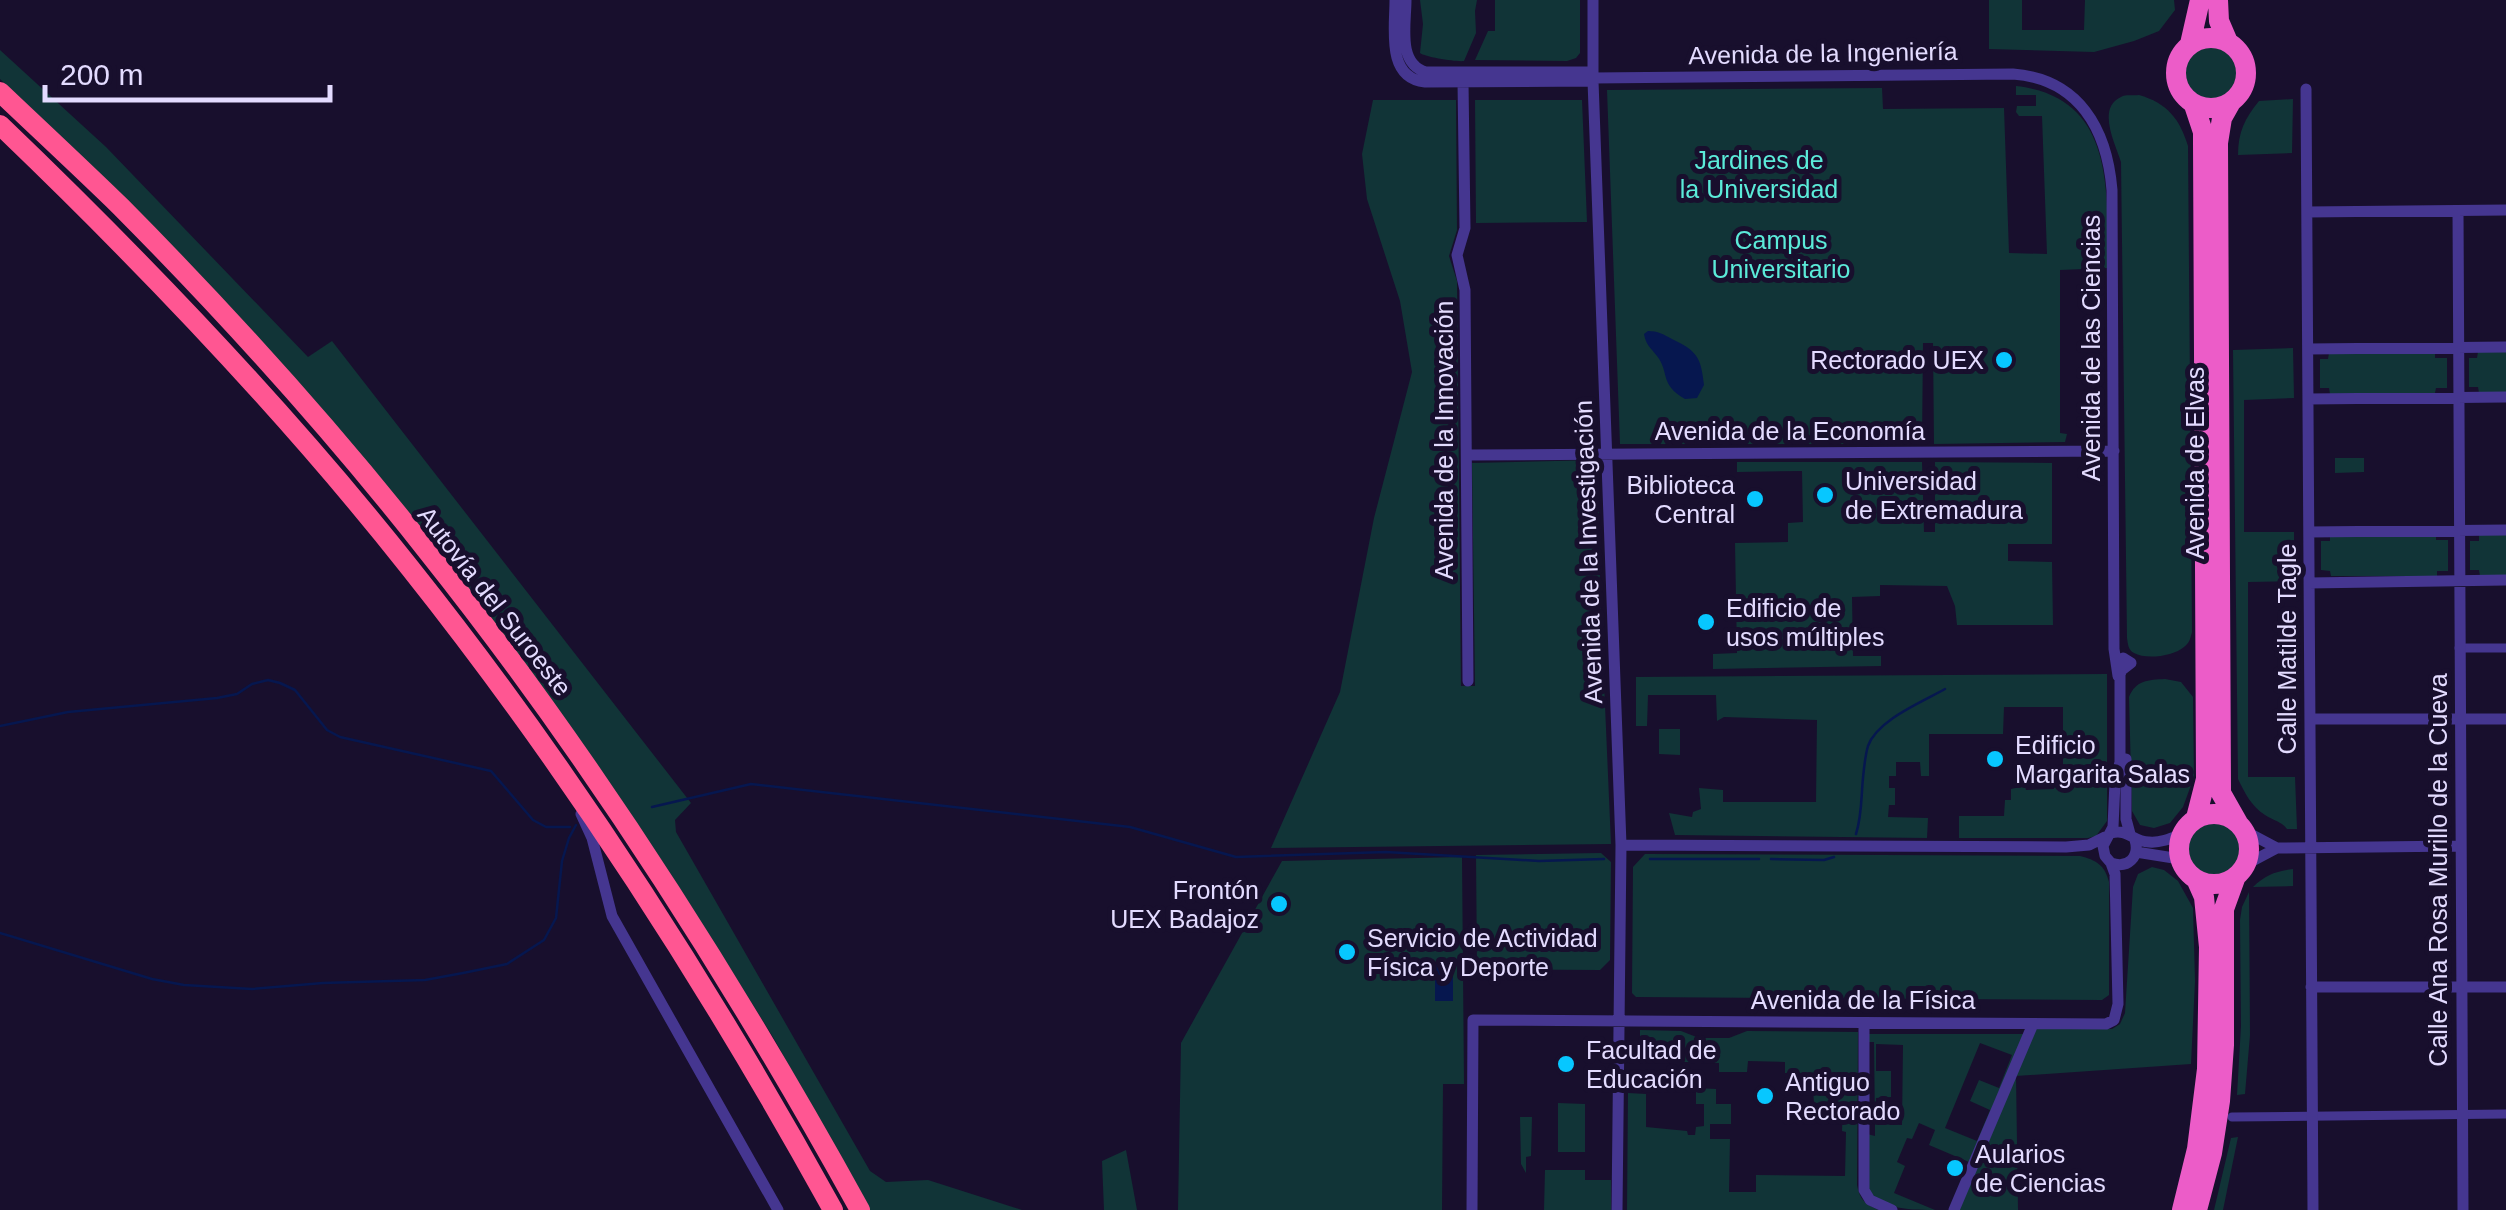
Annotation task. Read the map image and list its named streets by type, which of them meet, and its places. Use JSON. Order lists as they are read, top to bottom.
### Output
{
  "streets": {
    "highway": ["Avenida de Elvas", "Autovía del Suroeste"],
    "street": [
      "Avenida de la Ingeniería",
      "Avenida de las Ciencias",
      "Avenida de la Economía",
      "Avenida de la Innovación",
      "Avenida de la Investigación",
      "Calle Matilde Tagle",
      "Calle Ana Rosa Murillo de la Cueva",
      "Avenida de la Física"
    ]
  },
  "crossings": [
    ["Avenida de la Ingeniería", "Avenida de las Ciencias"],
    ["Avenida de la Ingeniería", "Avenida de la Investigación"],
    ["Avenida de las Ciencias", "Avenida de la Economía"],
    ["Avenida de las Ciencias", "Avenida de la Física"],
    ["Avenida de la Economía", "Avenida de la Innovación"],
    ["Avenida de la Economía", "Avenida de la Investigación"],
    ["Avenida de la Investigación", "Avenida de la Física"]
  ],
  "parks": ["Jardines de la Universidad", "Campus Universitario"],
  "places": [
    "Rectorado UEX",
    "Universidad de Extremadura",
    "Biblioteca Central",
    "Edificio de usos múltiples",
    "Edificio Margarita Salas",
    "Frontón UEX Badajoz",
    "Servicio de Actividad Física y Deporte",
    "Facultad de Educación",
    "Antiguo Rectorado",
    "Aularios de Ciencias"
  ],
  "scale_bar": "200 m"
}
